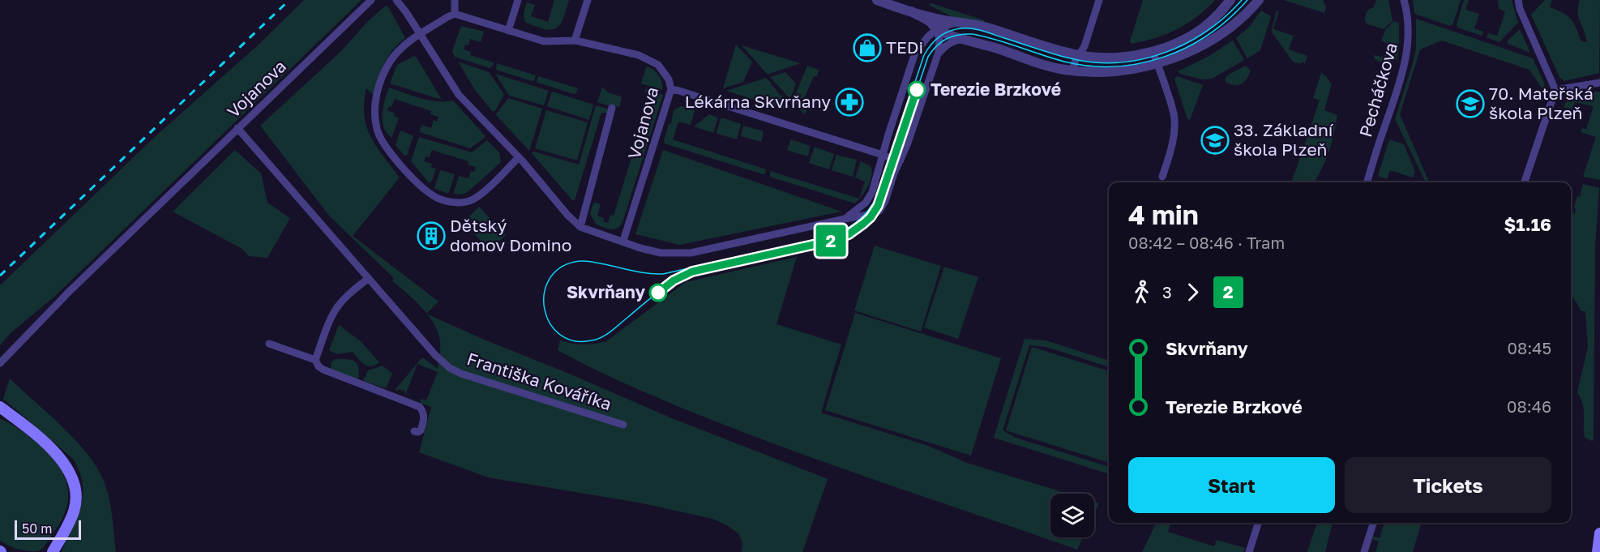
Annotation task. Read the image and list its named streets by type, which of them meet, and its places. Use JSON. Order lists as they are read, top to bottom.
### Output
{
  "streets": {
    "street": ["Vojanova", "Pecháčkova", "Františka Kováříka"]
  },
  "crossings": [
    ["Vojanova", "Františka Kováříka"]
  ],
  "places": {
    "shop": ["TEDi"],
    "other": ["Terezie Brzkové", "Skvrňany"],
    "pharmacy": ["Lékárna Skvrňany"],
    "school or university": ["70. Mateřská škola Plzeň", "33. Základní škola Plzeň"],
    "building": ["Dětský domov Domino"]
  },
  "lines": ["tram line 2"],
  "scale_bar": "50 m",
  "page": {
    "on_map": "2",
    "heading": ["4 min", "08:42 – 08:46 · Tram", "$1.16"],
    "legs": ["3", "2"],
    "list": [
      {
        "name": "Skvrňany",
        "value": "08:45"
      },
      {
        "name": "Terezie Brzkové",
        "value": "08:46"
      }
    ],
    "buttons": ["Start", "Tickets"],
    "scale": "50 m"
  }
}
